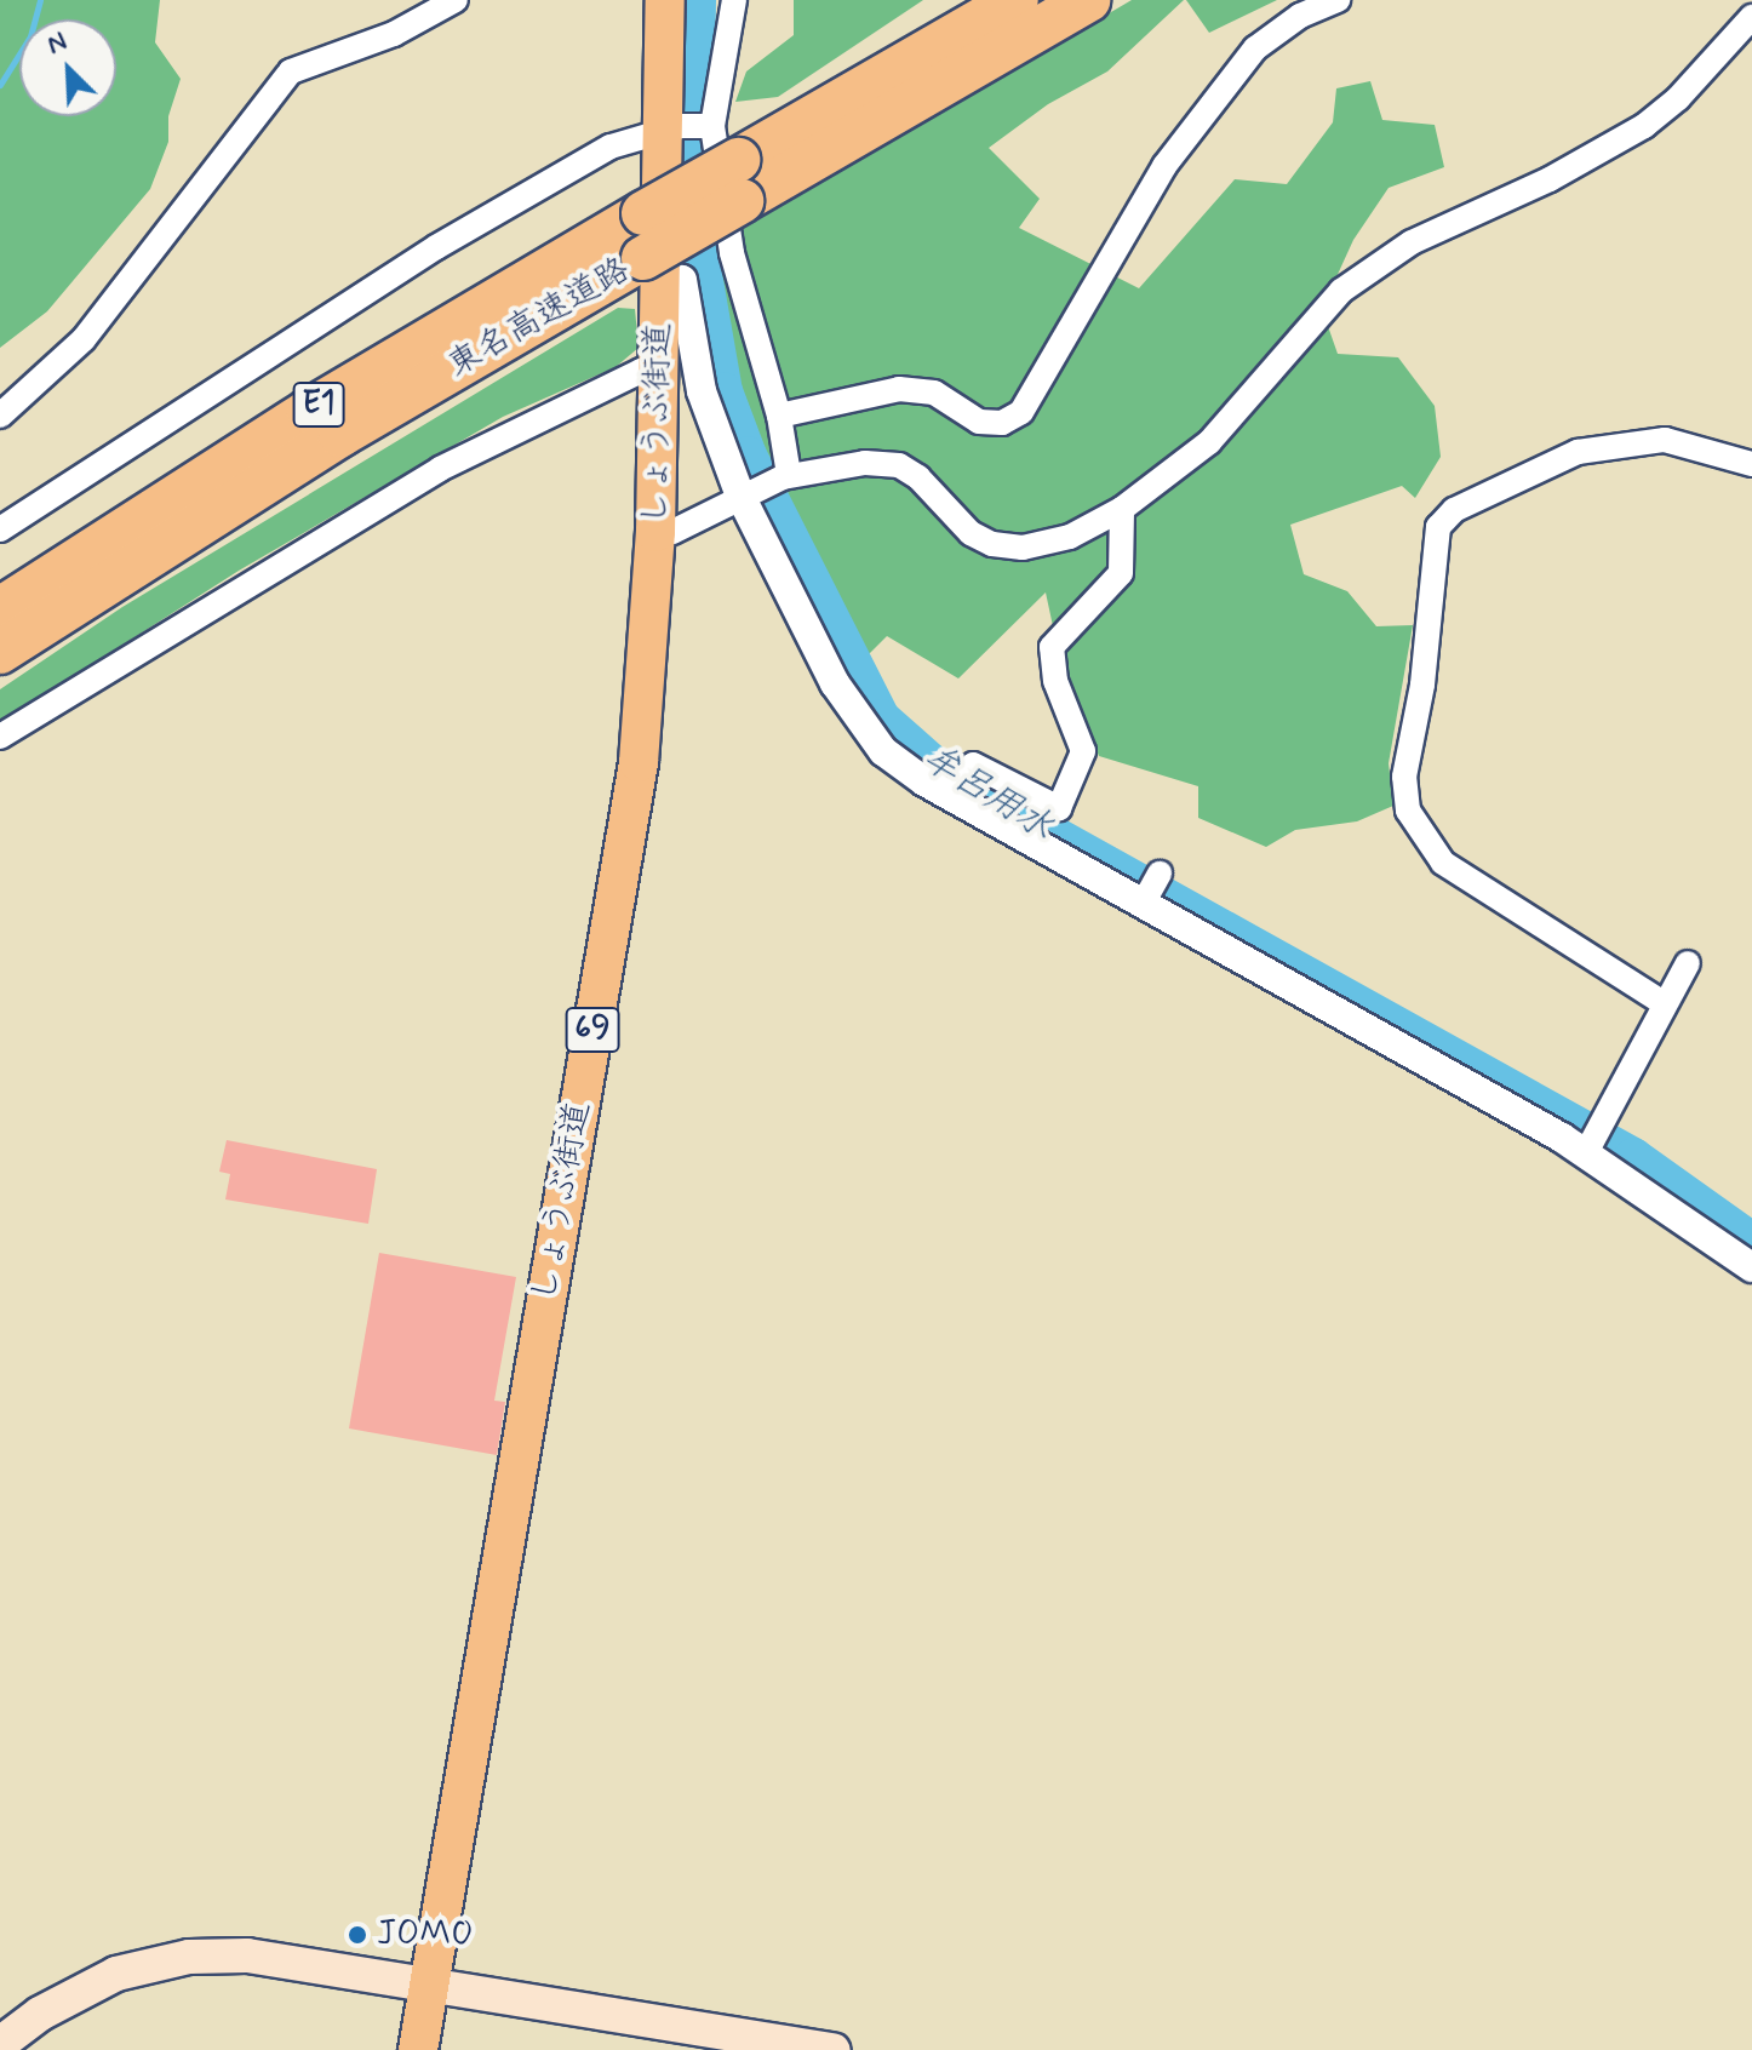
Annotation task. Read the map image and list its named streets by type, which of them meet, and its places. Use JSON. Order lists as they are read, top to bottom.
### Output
{
  "streets": {
    "highway": ["東名高速道路", "E1"],
    "main road": ["しょうぶ街道", "69"]
  },
  "crossings": [
    ["東名高速道路", "しょうぶ街道"]
  ],
  "water": ["牟呂用水"],
  "places": ["JOMO"],
  "north": "top left"
}
